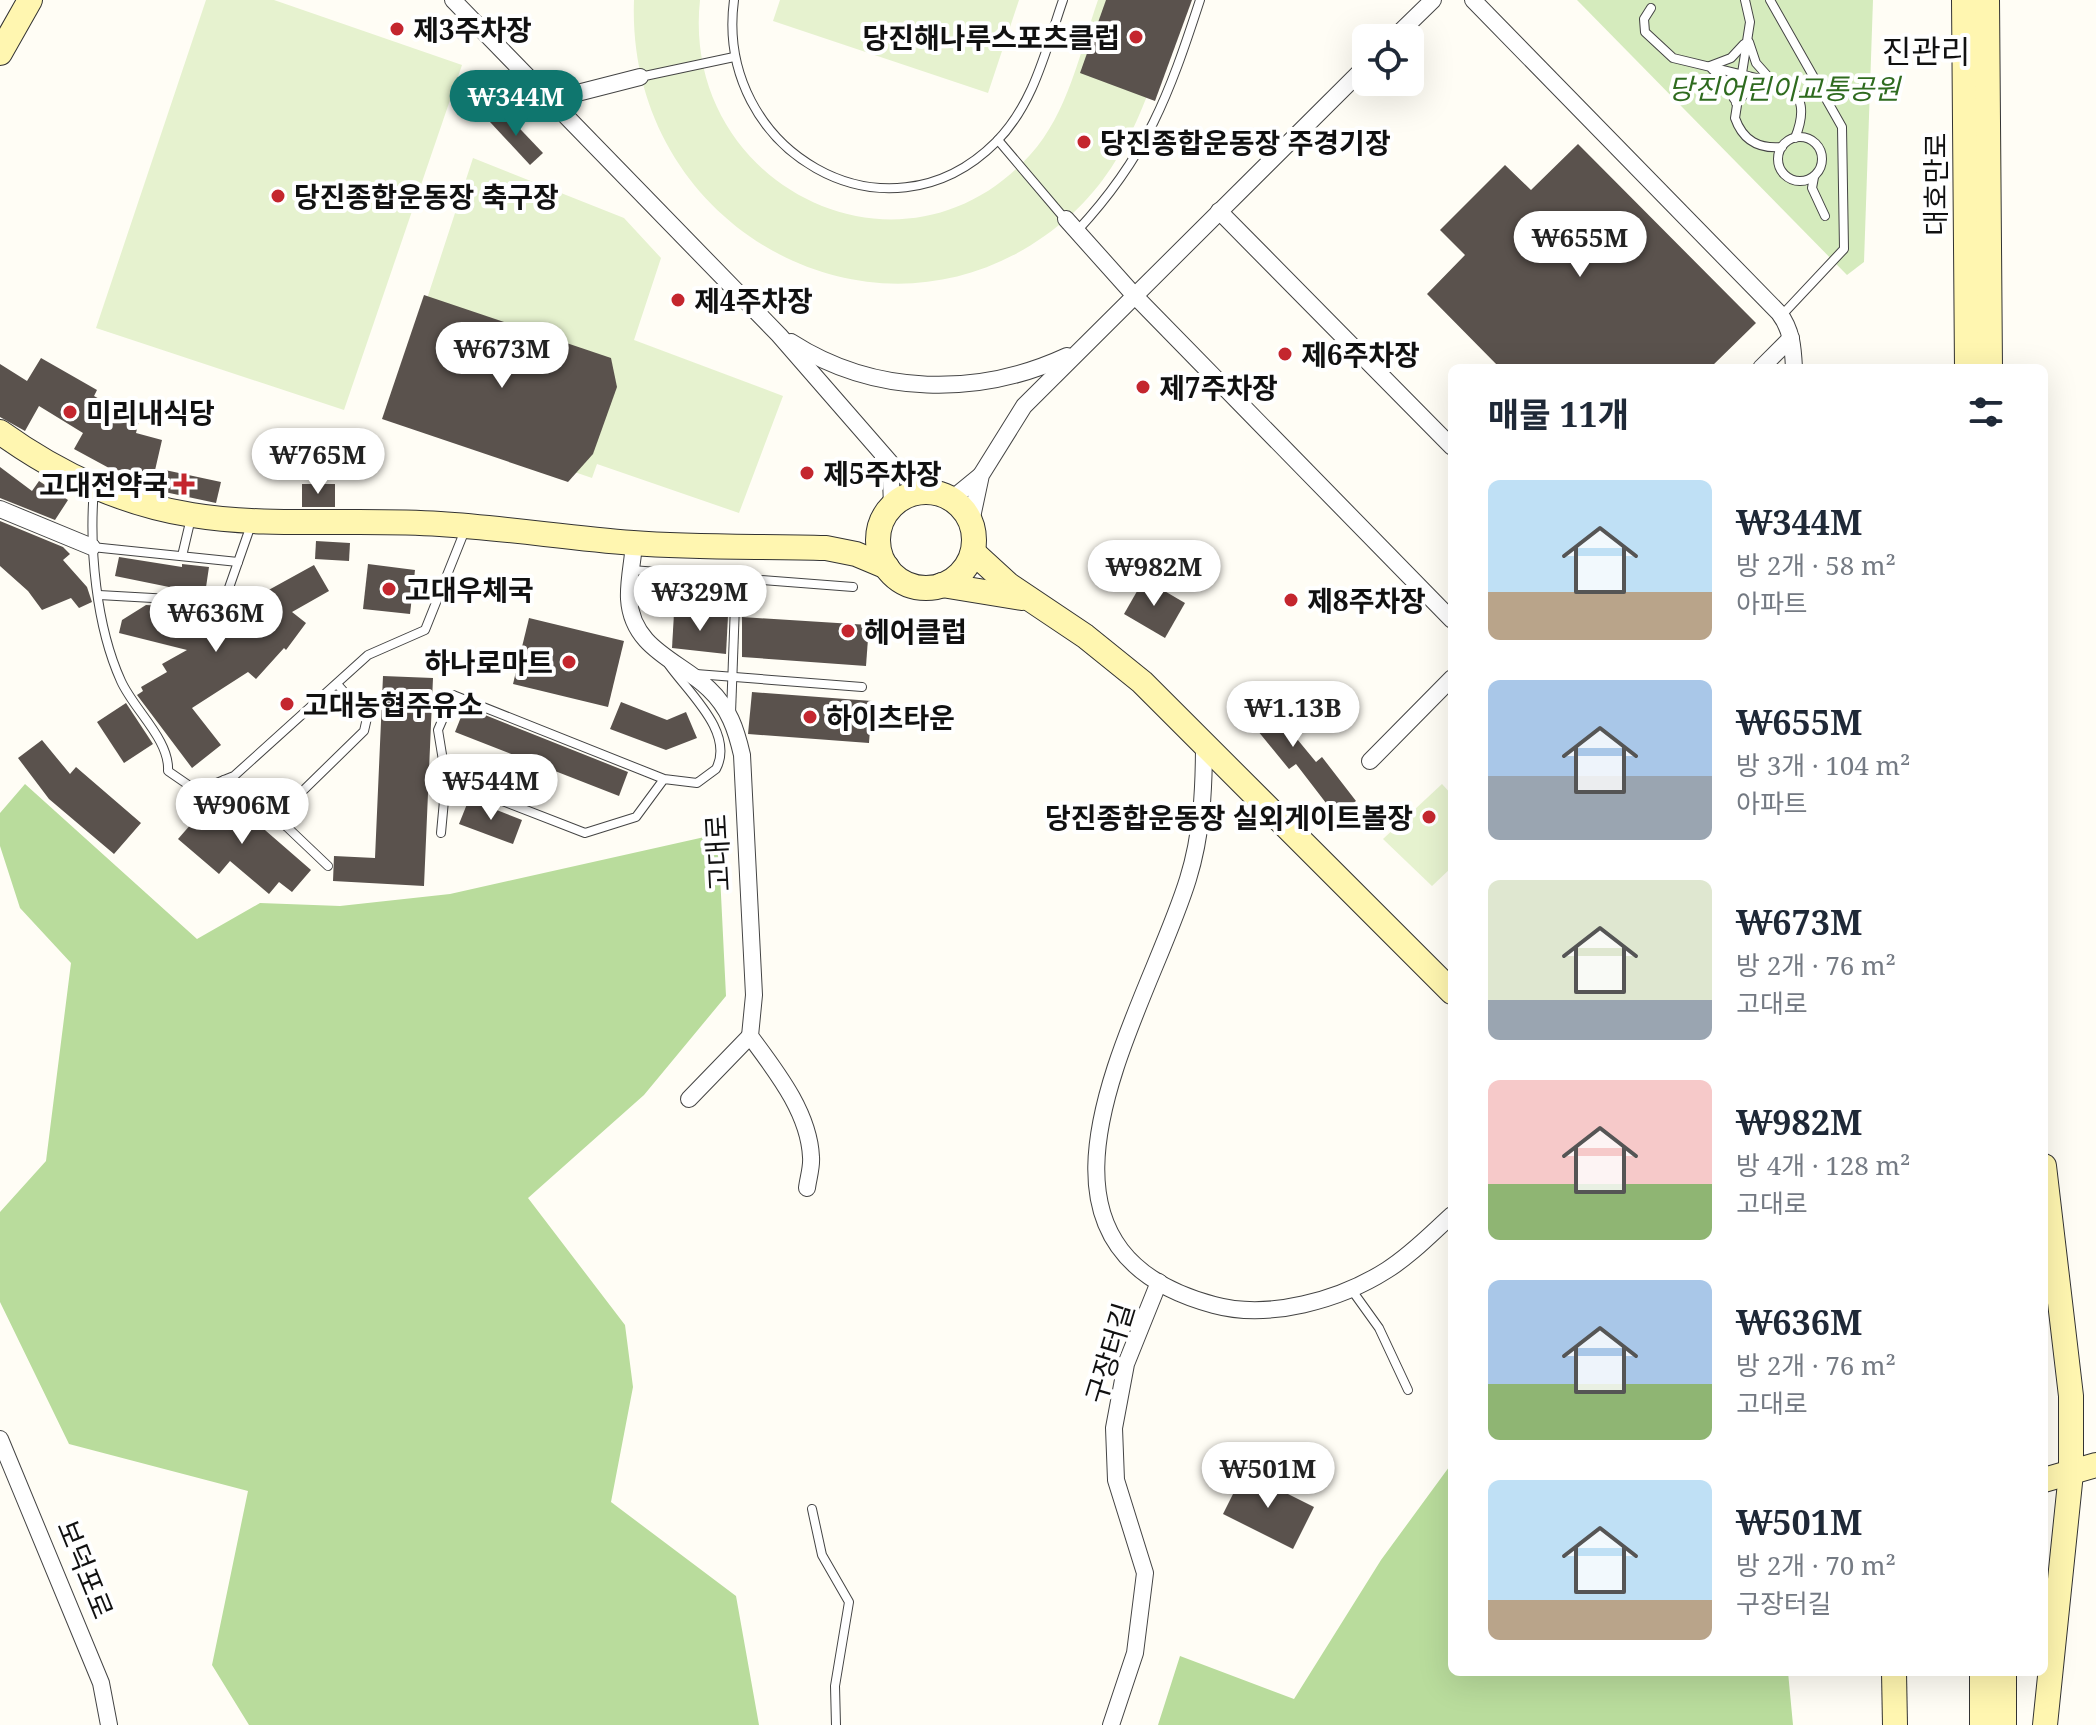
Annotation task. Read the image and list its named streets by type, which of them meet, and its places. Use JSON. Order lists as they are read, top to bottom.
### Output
{
  "streets": {
    "street": [
      "대호만로",
      "고대로",
      "구장터길",
      "보덕포로"
    ]
  },
  "districts": ["진관리"],
  "parks": ["당진어린이교통공원"],
  "places": {
    "other": [
      "제3주차장",
      "당진해나루스포츠클럽",
      "당진종합운동장 주경기장",
      "당진종합운동장 축구장",
      "제4주차장",
      "제6주차장",
      "제7주차장",
      "미리내식당",
      "제5주차장",
      "고대우체국",
      "제8주차장",
      "헤어클럽",
      "하나로마트",
      "고대농협주유소",
      "하이츠타운",
      "당진종합운동장 실외게이트볼장"
    ],
    "health": ["고대전약국"]
  },
  "page": {
    "price": [
      "₩344M",
      "₩655M",
      "₩673M",
      "₩765M",
      "₩982M",
      "₩329M",
      "₩636M",
      "₩1.13B",
      "₩544M",
      "₩906M",
      "₩501M"
    ],
    "heading": "매물 11개",
    "list": [
      {
        "name": "₩344M",
        "note": "방 2개 · 58 m² · 아파트"
      },
      {
        "name": "₩655M",
        "note": "방 3개 · 104 m² · 아파트"
      },
      {
        "name": "₩673M",
        "note": "방 2개 · 76 m² · 고대로"
      },
      {
        "name": "₩982M",
        "note": "방 4개 · 128 m² · 고대로"
      },
      {
        "name": "₩636M",
        "note": "방 2개 · 76 m² · 고대로"
      },
      {
        "name": "₩501M",
        "note": "방 2개 · 70 m² · 구장터길"
      }
    ]
  }
}
